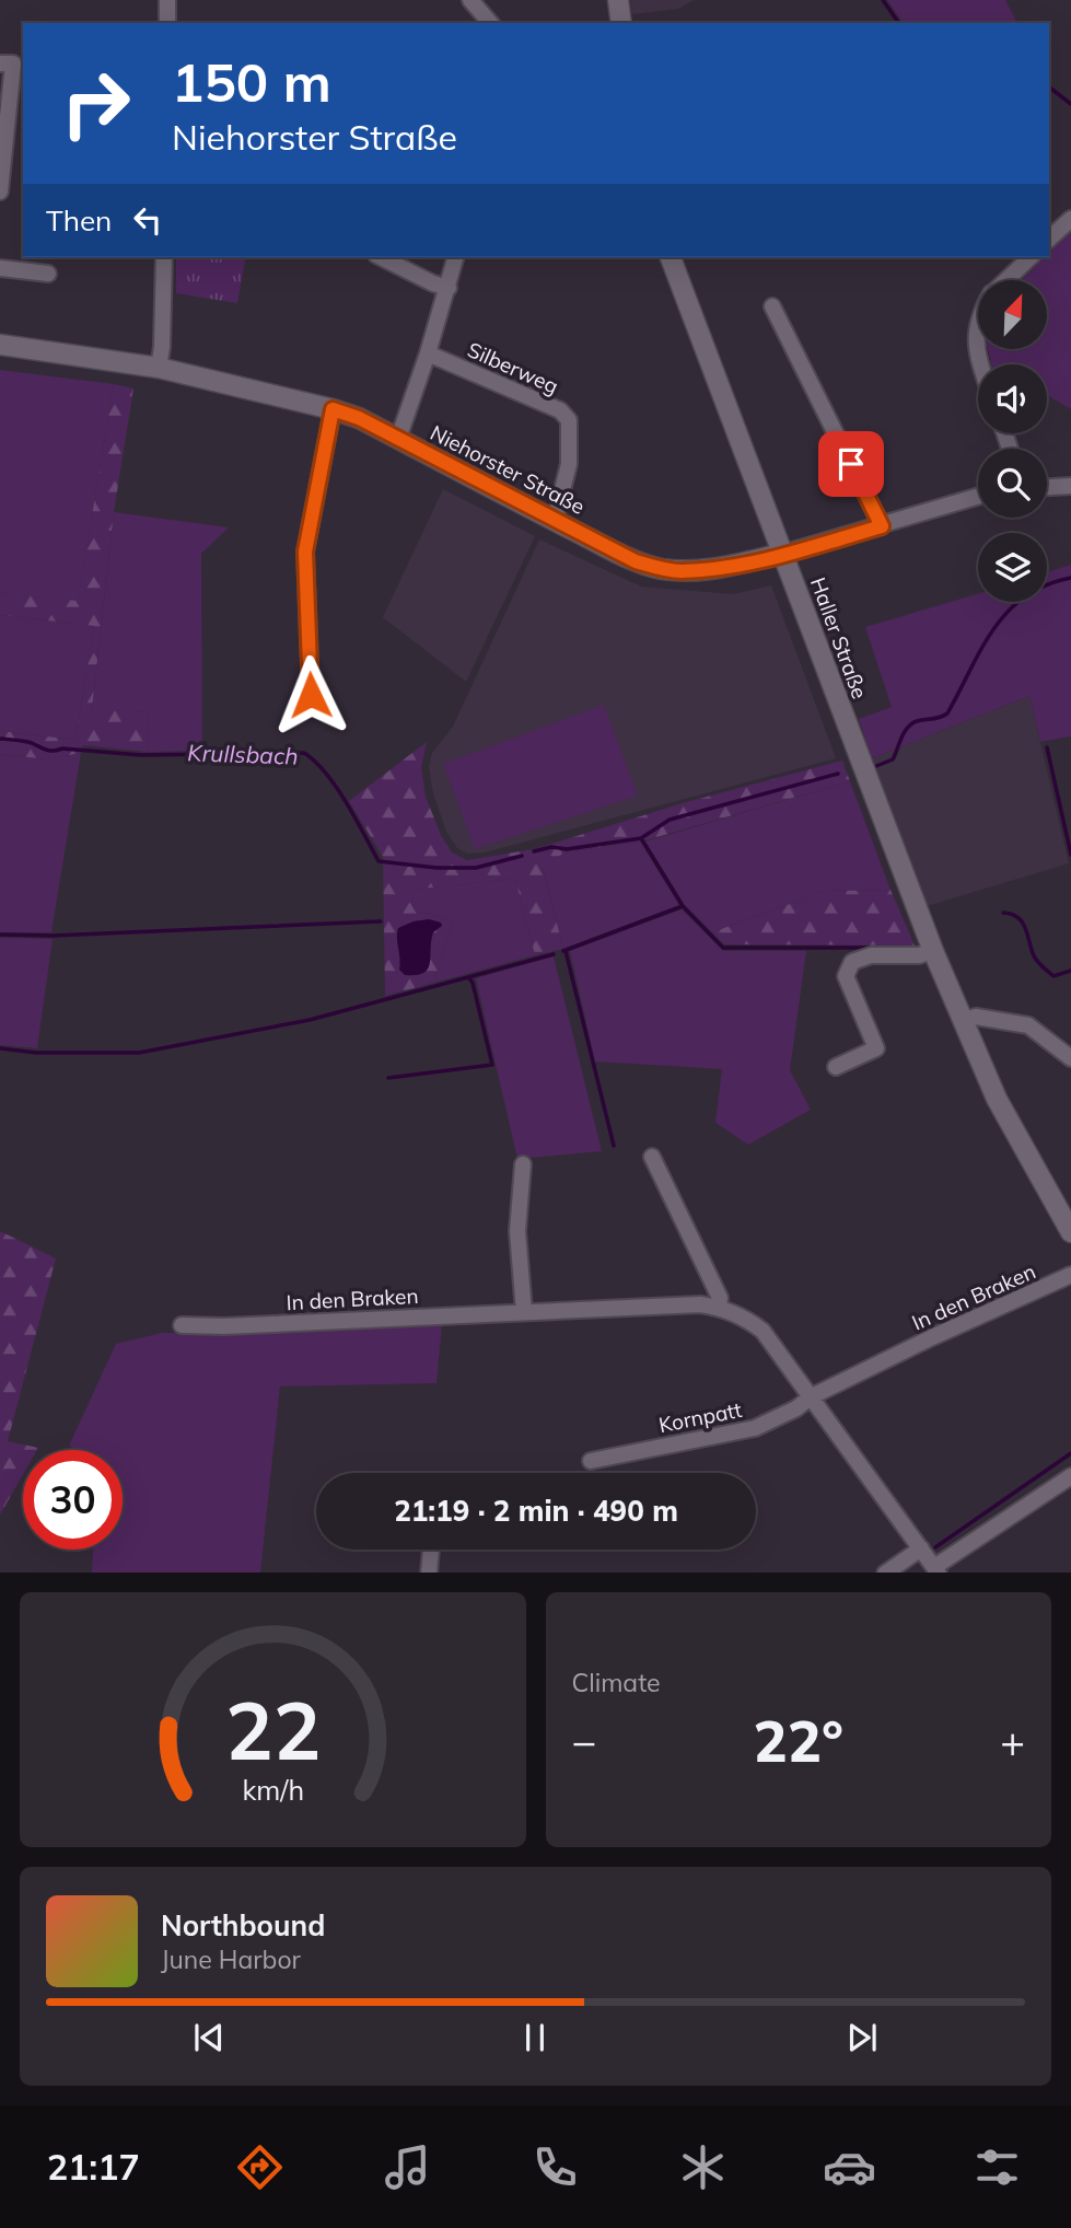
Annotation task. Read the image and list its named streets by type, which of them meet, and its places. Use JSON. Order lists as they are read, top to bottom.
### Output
{
  "streets": {
    "street": [
      "Silberweg",
      "Niehorster Straße",
      "Haller Straße",
      "In den Braken",
      "Kornpatt"
    ]
  },
  "crossings": [
    ["Silberweg", "Niehorster Straße"],
    ["Niehorster Straße", "Haller Straße"],
    ["In den Braken", "Kornpatt"]
  ],
  "water": ["Krullsbach"],
  "north": "top right",
  "page": {
    "turn": ["150 m", "Niehorster Straße"],
    "then": "Then",
    "limit": "30",
    "trip": "21:19 · 2 min · 490 m",
    "tile": "Climate",
    "heat": ["−", "22°", "+"],
    "song": ["Northbound", "June Harbor"],
    "tabs": "21:17",
    "gauge": ["22", "km/h"]
  }
}
